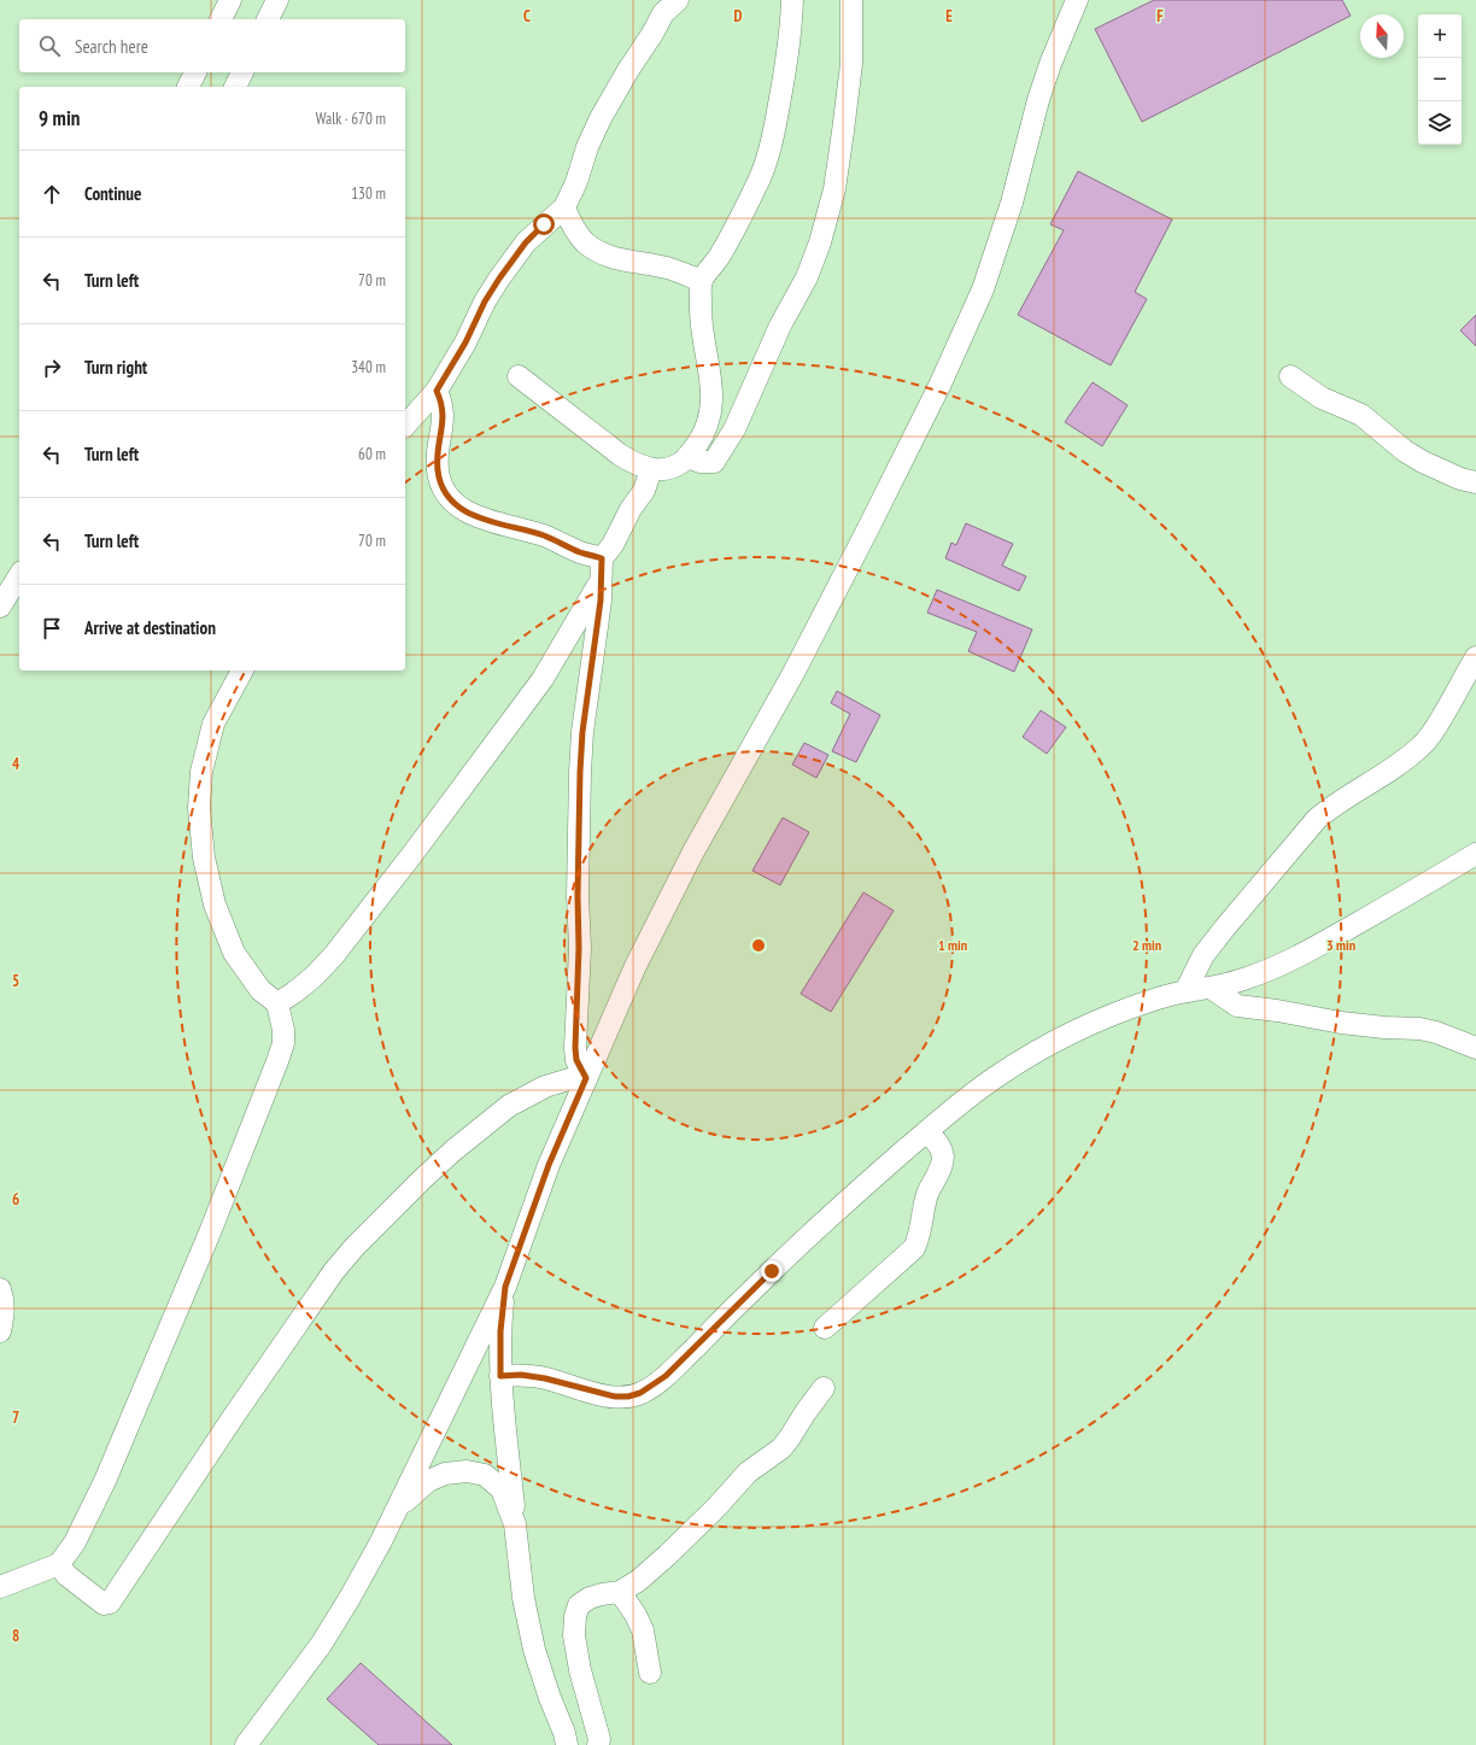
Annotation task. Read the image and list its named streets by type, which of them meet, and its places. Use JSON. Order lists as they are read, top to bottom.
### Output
{
  "north": "top",
  "page": {
    "map_buttons": ["+", "−"],
    "search": "Search here",
    "heading": ["9 min", "Walk · 670 m"],
    "list": [
      ["Continue", "130 m"],
      ["Turn left", "70 m"],
      ["Turn right", "340 m"],
      ["Turn left", "60 m"],
      ["Turn left", "70 m"],
      "Arrive at destination"
    ]
  },
  "grid": {
    "columns": [
      "C",
      "D",
      "E",
      "F"
    ],
    "rows": [
      "4",
      "5",
      "6",
      "7",
      "8"
    ]
  },
  "rings": ["1 min", "2 min", "3 min"]
}
